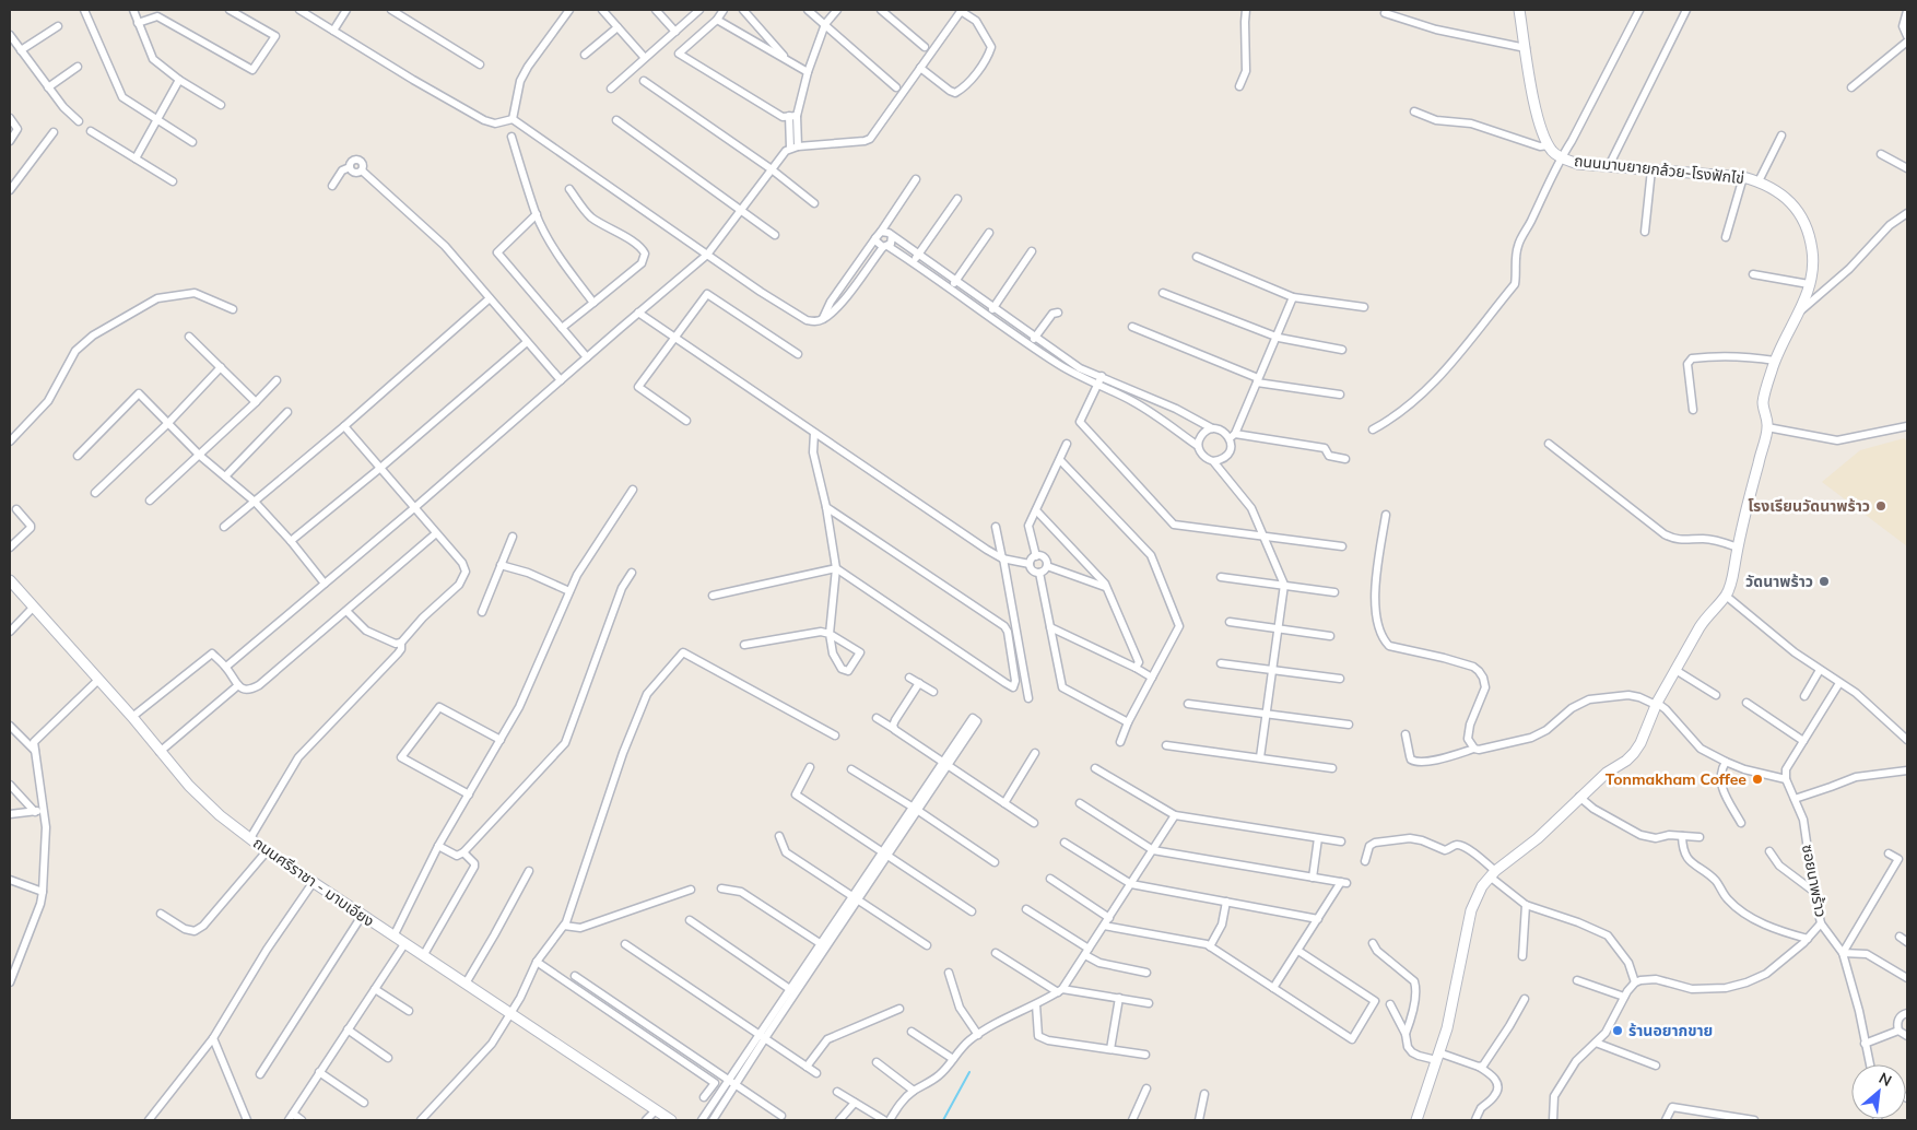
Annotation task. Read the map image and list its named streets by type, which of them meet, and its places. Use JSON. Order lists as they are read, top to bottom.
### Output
{
  "streets": {
    "street": ["ถนนมาบยายกล้วย-โรงฟักไข่", "ซอยนาพร้าว", "ถนนศรีราชา - มาบเอียง"]
  },
  "places": [
    "โรงเรียนวัดนาพร้าว",
    "วัดนาพร้าว",
    "Tonmakham Coffee",
    "ร้านอยากขาย"
  ],
  "north": "top right"
}
